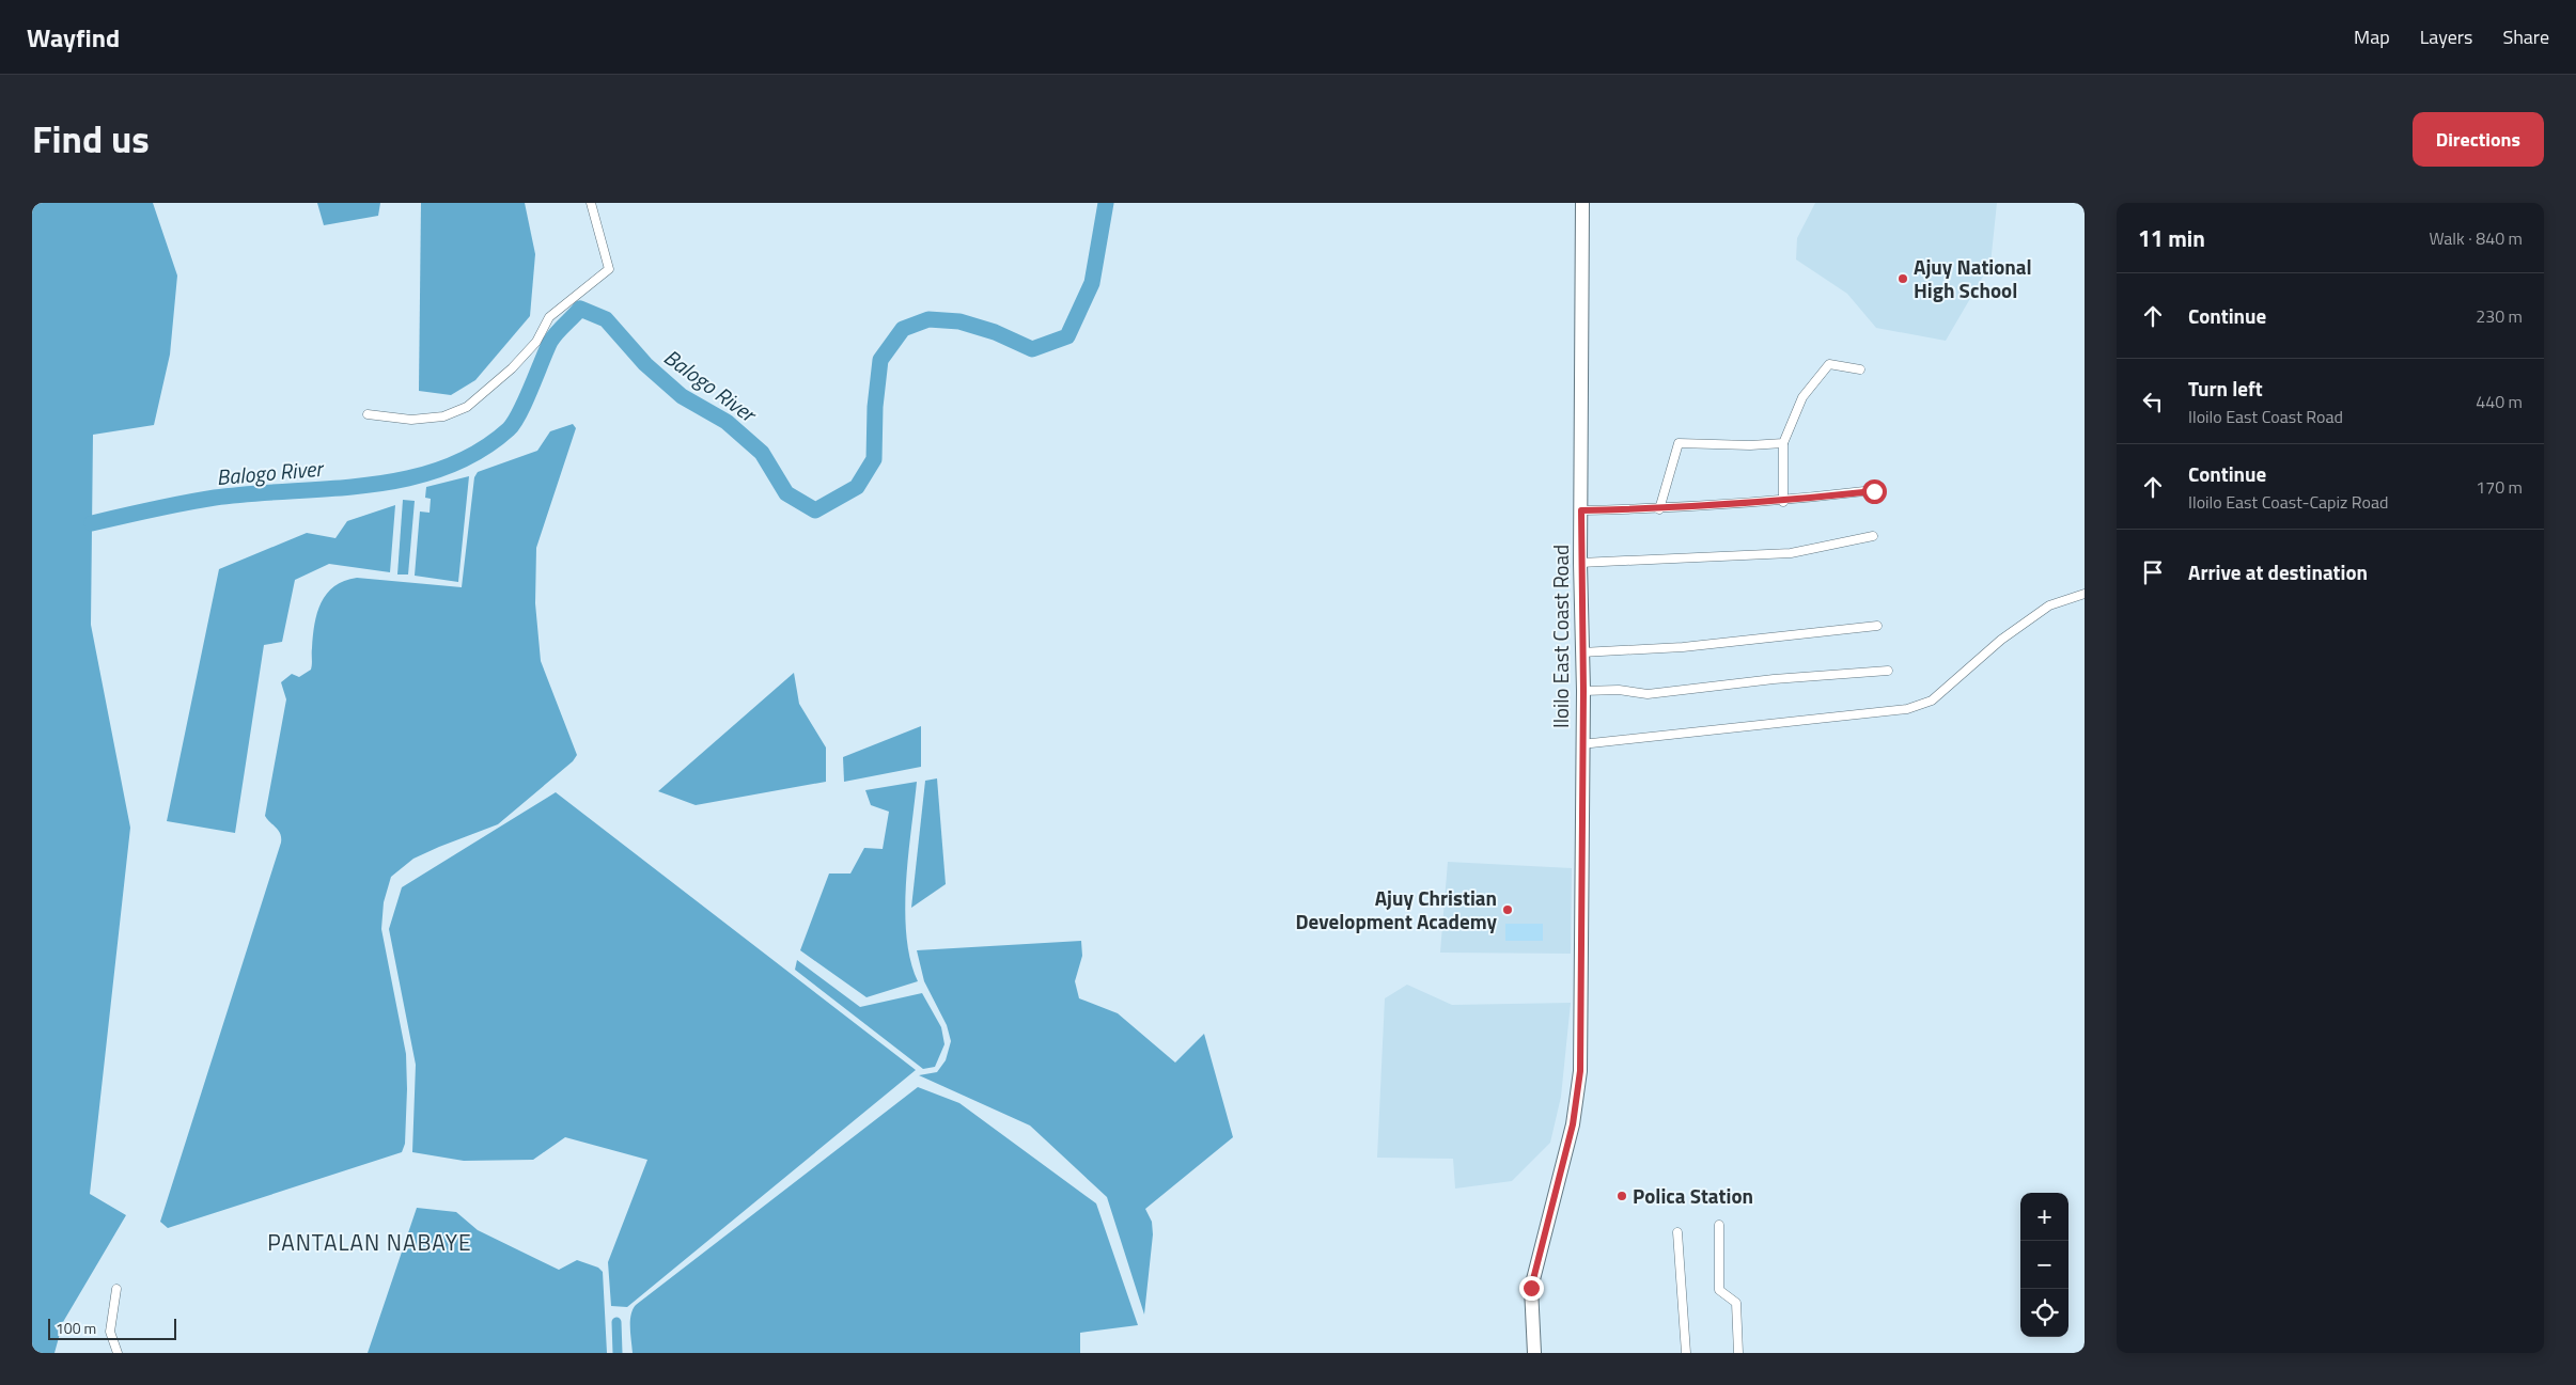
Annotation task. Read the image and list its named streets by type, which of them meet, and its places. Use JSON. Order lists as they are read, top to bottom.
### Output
{
  "streets": {
    "main road": ["Iloilo East Coast Road"]
  },
  "districts": ["PANTALAN NABAYE"],
  "water": ["Balogo River"],
  "places": ["Ajuy National High School", "Ajuy Christian Development Academy", "Polica Station"],
  "scale_bar": "100 m",
  "page": {
    "header": "Wayfind",
    "nav": ["Map", "Layers", "Share"],
    "title": "Find us",
    "buttons": "Directions",
    "heading": ["11 min", "Walk · 840 m"],
    "list": [
      ["Continue", "230 m"],
      ["Turn left", "Iloilo East Coast Road", "440 m"],
      ["Continue", "Iloilo East Coast-Capiz Road", "170 m"],
      "Arrive at destination"
    ],
    "map_buttons": ["+", "−"],
    "scale": "100 m"
  }
}
